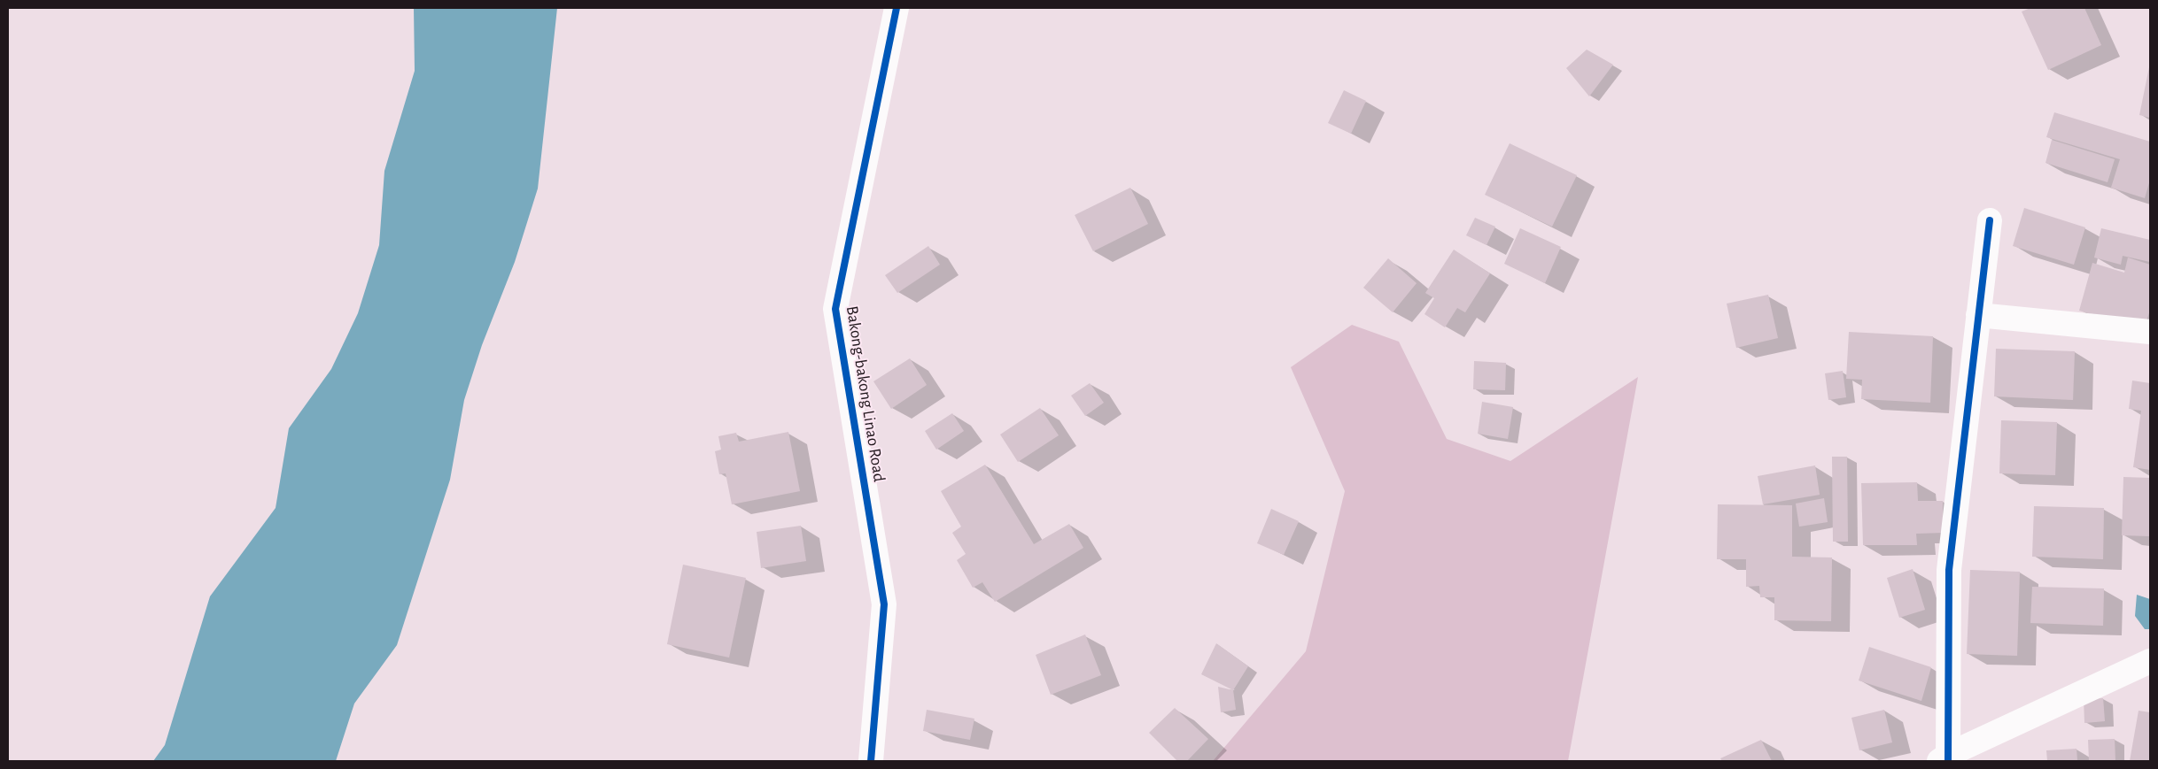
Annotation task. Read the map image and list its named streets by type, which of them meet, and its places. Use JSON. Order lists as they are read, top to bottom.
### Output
{
  "streets": {
    "street": ["Bakong-bakong Linao Road"]
  }
}
